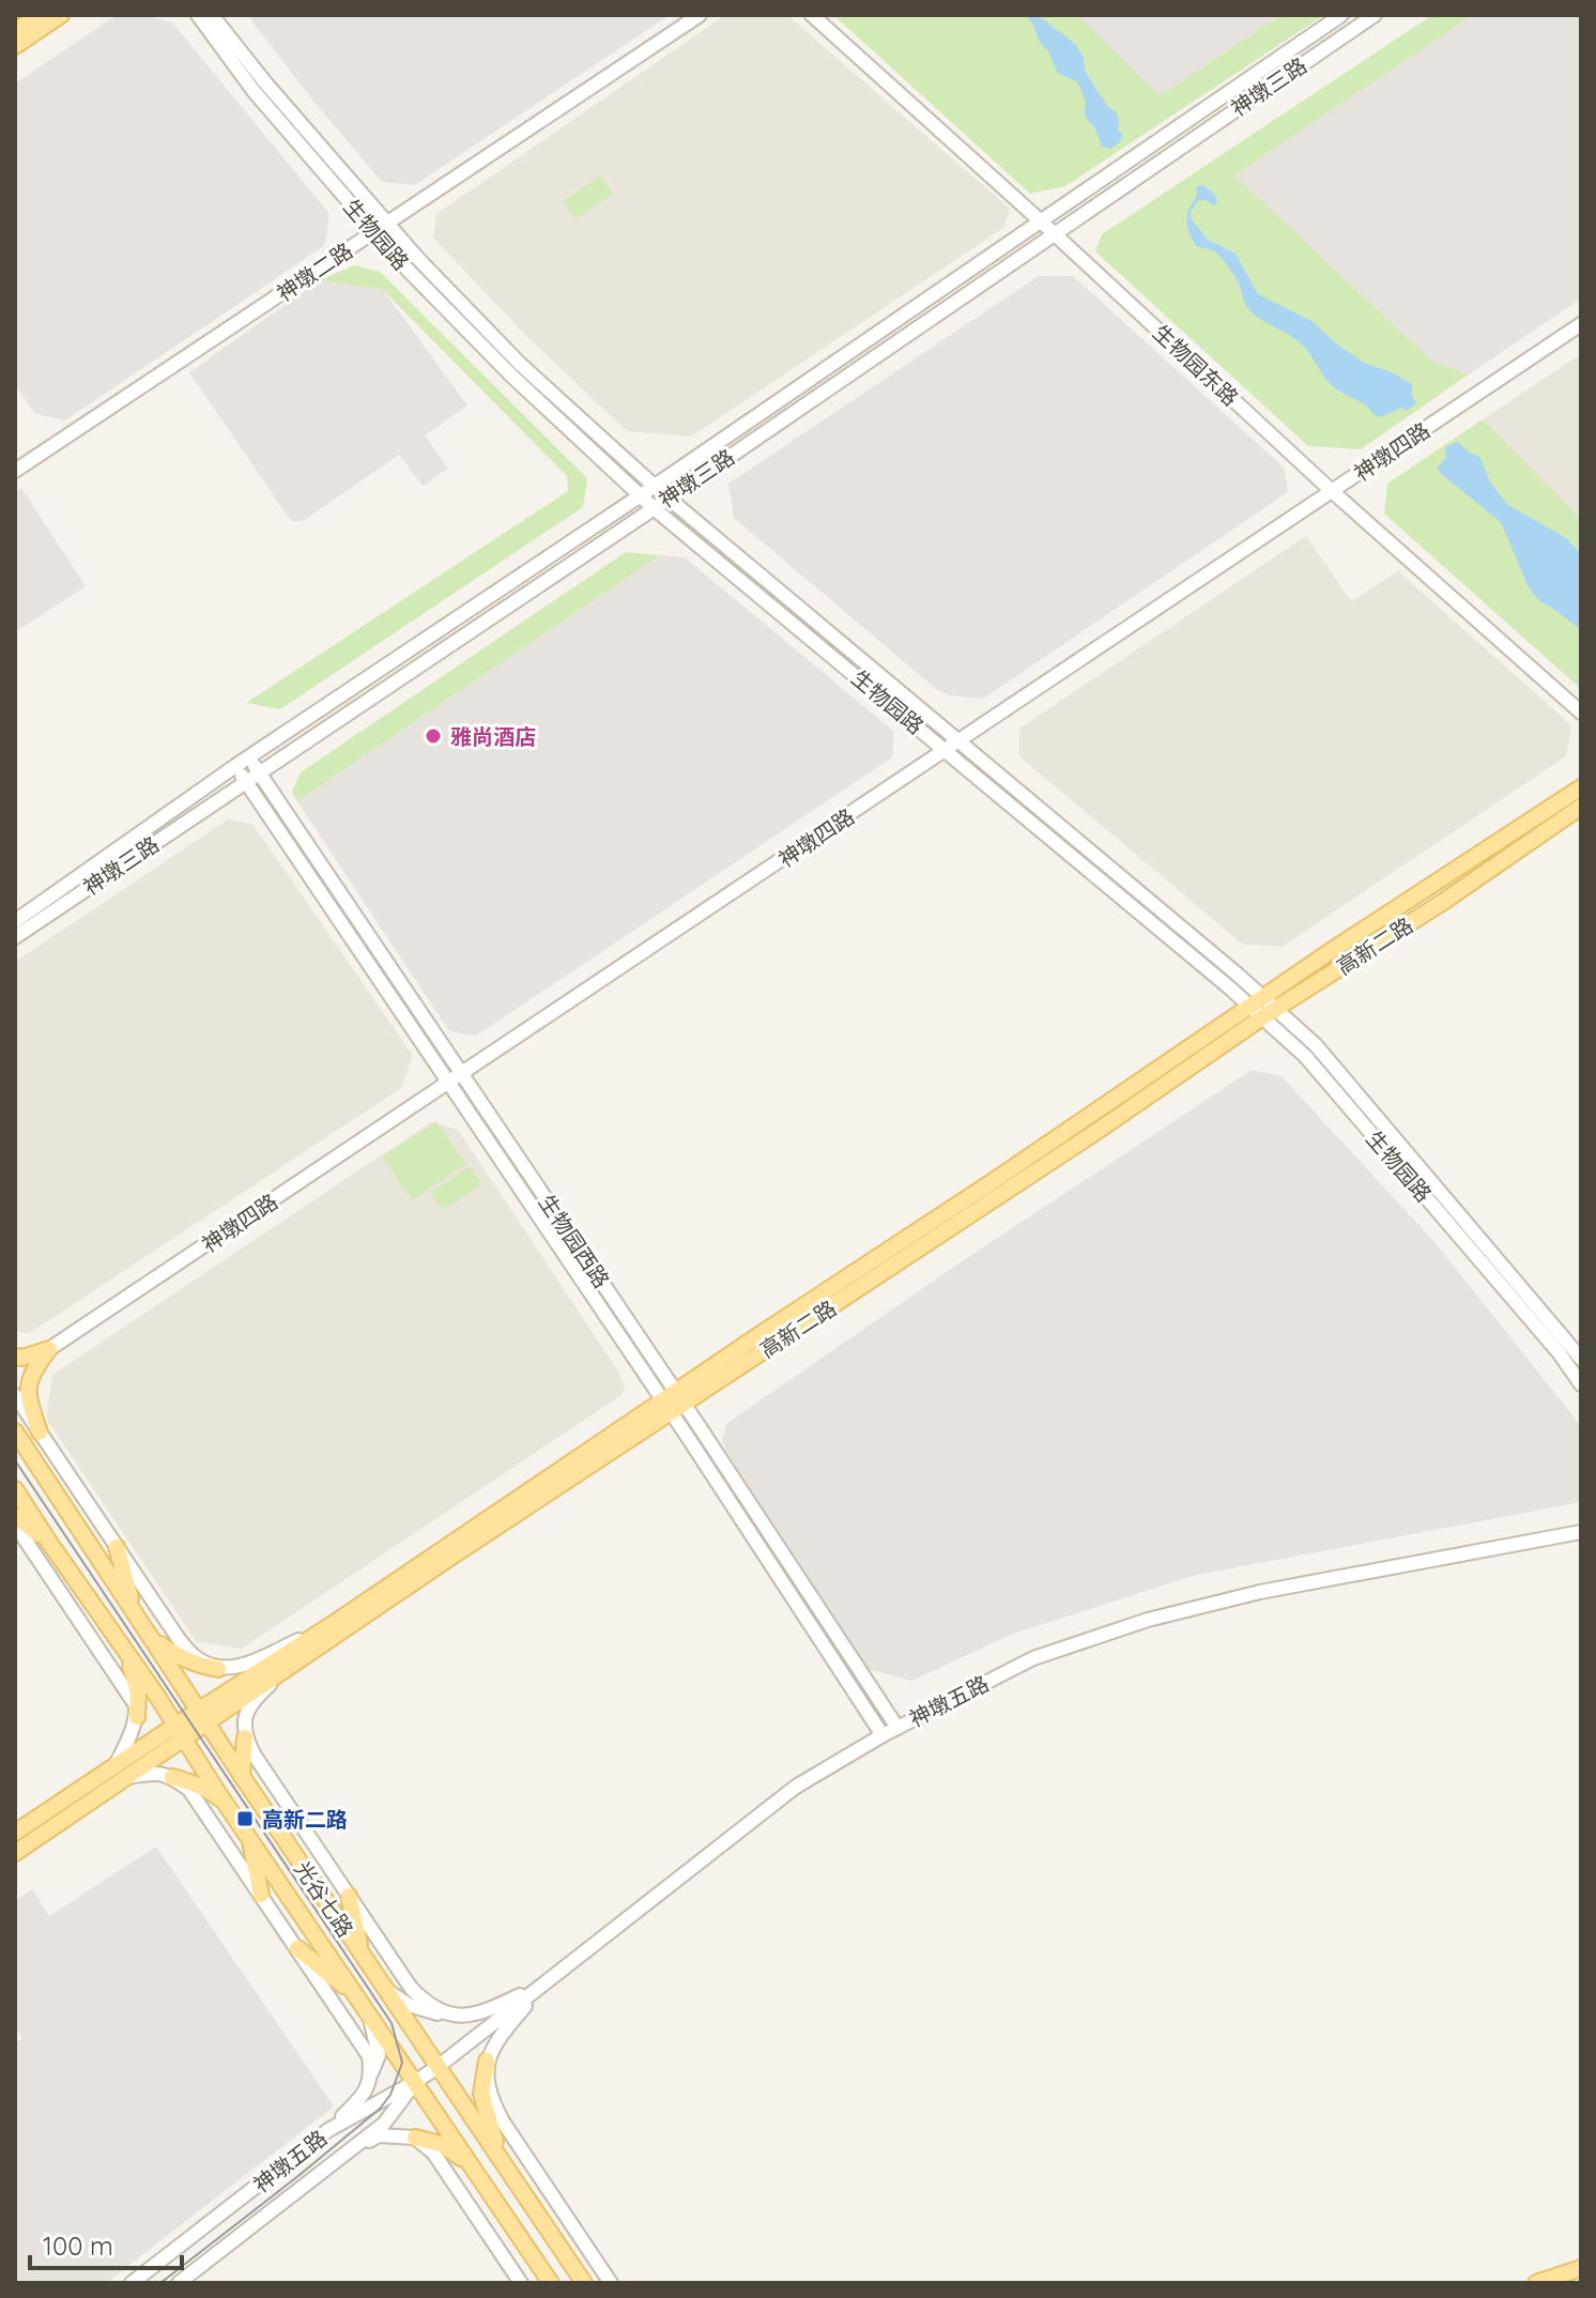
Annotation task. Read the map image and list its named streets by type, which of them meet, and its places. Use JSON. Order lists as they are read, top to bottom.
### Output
{
  "streets": {
    "main road": ["高新二路", "光谷七路"],
    "street": [
      "神墩三路",
      "生物园路",
      "神墩二路",
      "生物园东路",
      "神墩四路",
      "生物园西路",
      "神墩五路"
    ]
  },
  "crossings": [
    ["神墩三路", "生物园路"],
    ["神墩三路", "生物园东路"],
    ["神墩三路", "生物园西路"],
    ["生物园路", "神墩二路"],
    ["生物园路", "神墩四路"],
    ["生物园路", "高新二路"],
    ["生物园东路", "神墩四路"],
    ["神墩四路", "生物园西路"],
    ["高新二路", "生物园西路"],
    ["高新二路", "光谷七路"],
    ["生物园西路", "神墩五路"],
    ["神墩五路", "光谷七路"]
  ],
  "places": {
    "other": ["雅尚酒店"],
    "transit": ["高新二路"]
  },
  "scale_bar": "100 m"
}
